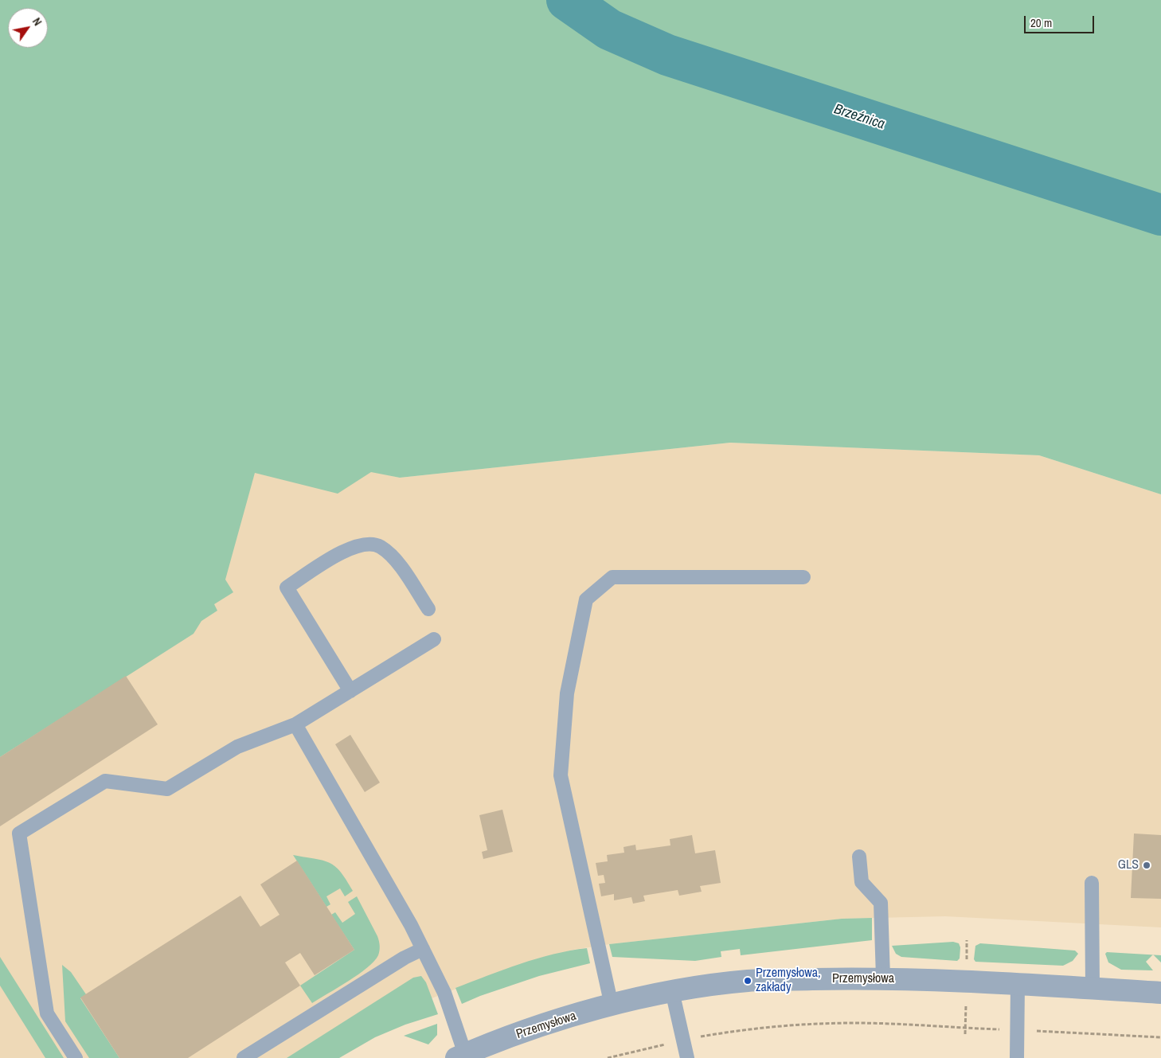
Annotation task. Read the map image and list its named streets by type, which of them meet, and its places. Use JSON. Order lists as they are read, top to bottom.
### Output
{
  "streets": {
    "street": ["Przemysłowa"]
  },
  "water": ["Brzeźnica"],
  "places": ["GLS", "Przemysłowa, zakłady"],
  "scale_bar": "20 m",
  "north": "top right"
}
